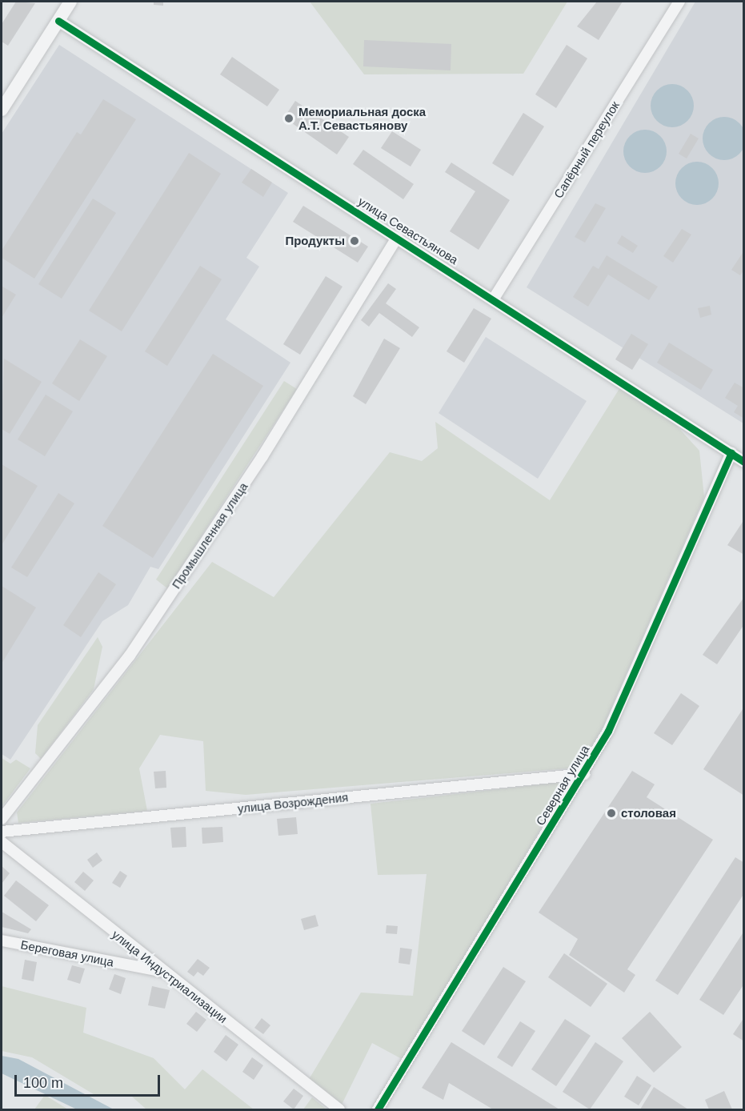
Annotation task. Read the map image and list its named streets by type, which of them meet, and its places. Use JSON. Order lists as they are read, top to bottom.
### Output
{
  "streets": {
    "street": [
      "Сапёрный переулок",
      "улица Севастьянова",
      "Промышленная улица",
      "Северная улица",
      "улица Возрождения",
      "Береговая улица",
      "улица Индустриализации"
    ]
  },
  "crossings": [
    ["Сапёрный переулок", "улица Севастьянова"],
    ["улица Севастьянова", "Промышленная улица"],
    ["улица Севастьянова", "Северная улица"],
    ["Северная улица", "улица Возрождения"],
    ["Береговая улица", "улица Индустриализации"]
  ],
  "places": ["Мемориальная доска А.Т. Севастьянову", "Продукты", "столовая"],
  "scale_bar": "100 m"
}
